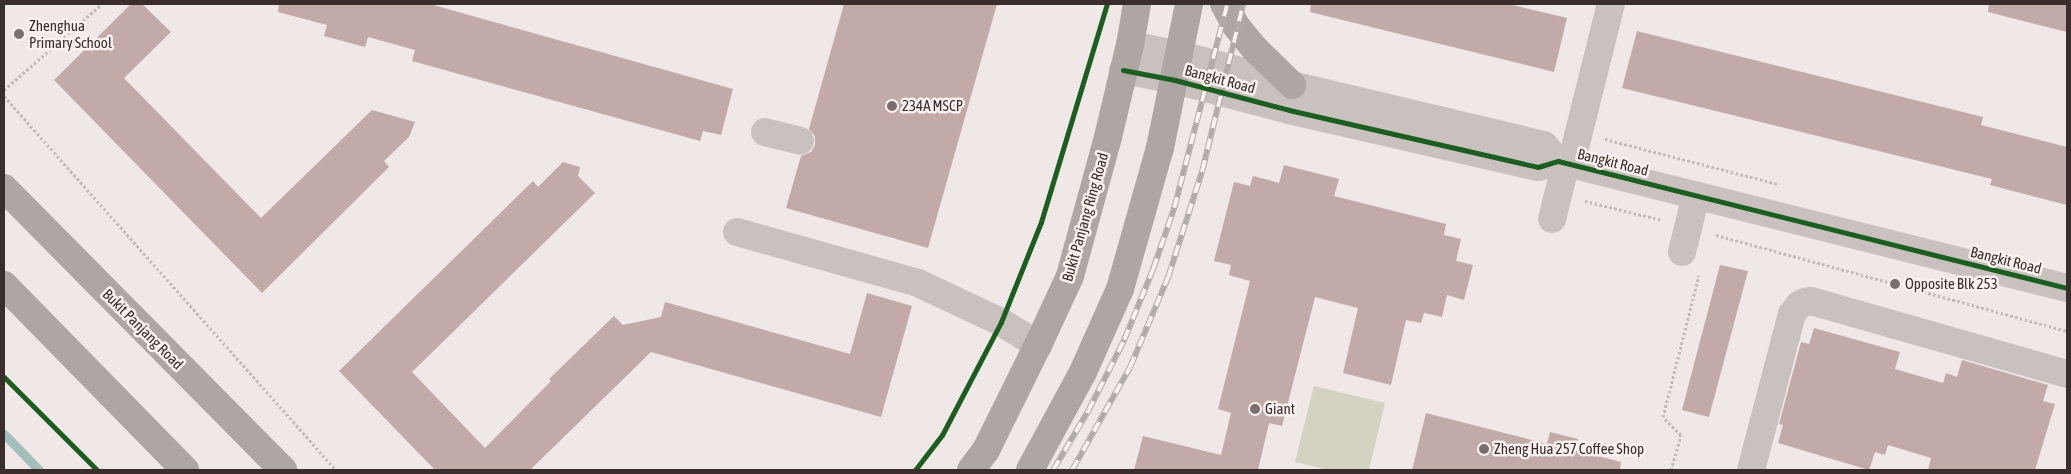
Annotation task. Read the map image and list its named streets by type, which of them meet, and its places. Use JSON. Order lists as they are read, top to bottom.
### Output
{
  "streets": {
    "main road": ["Bukit Panjang Ring Road", "Bukit Panjang Road"],
    "street": ["Bangkit Road"]
  },
  "crossings": [
    ["Bangkit Road", "Bukit Panjang Ring Road"]
  ],
  "places": [
    "Zhenghua Primary School",
    "234A MSCP",
    "Opposite Blk 253",
    "Giant",
    "Zheng Hua 257 Coffee Shop"
  ]
}
